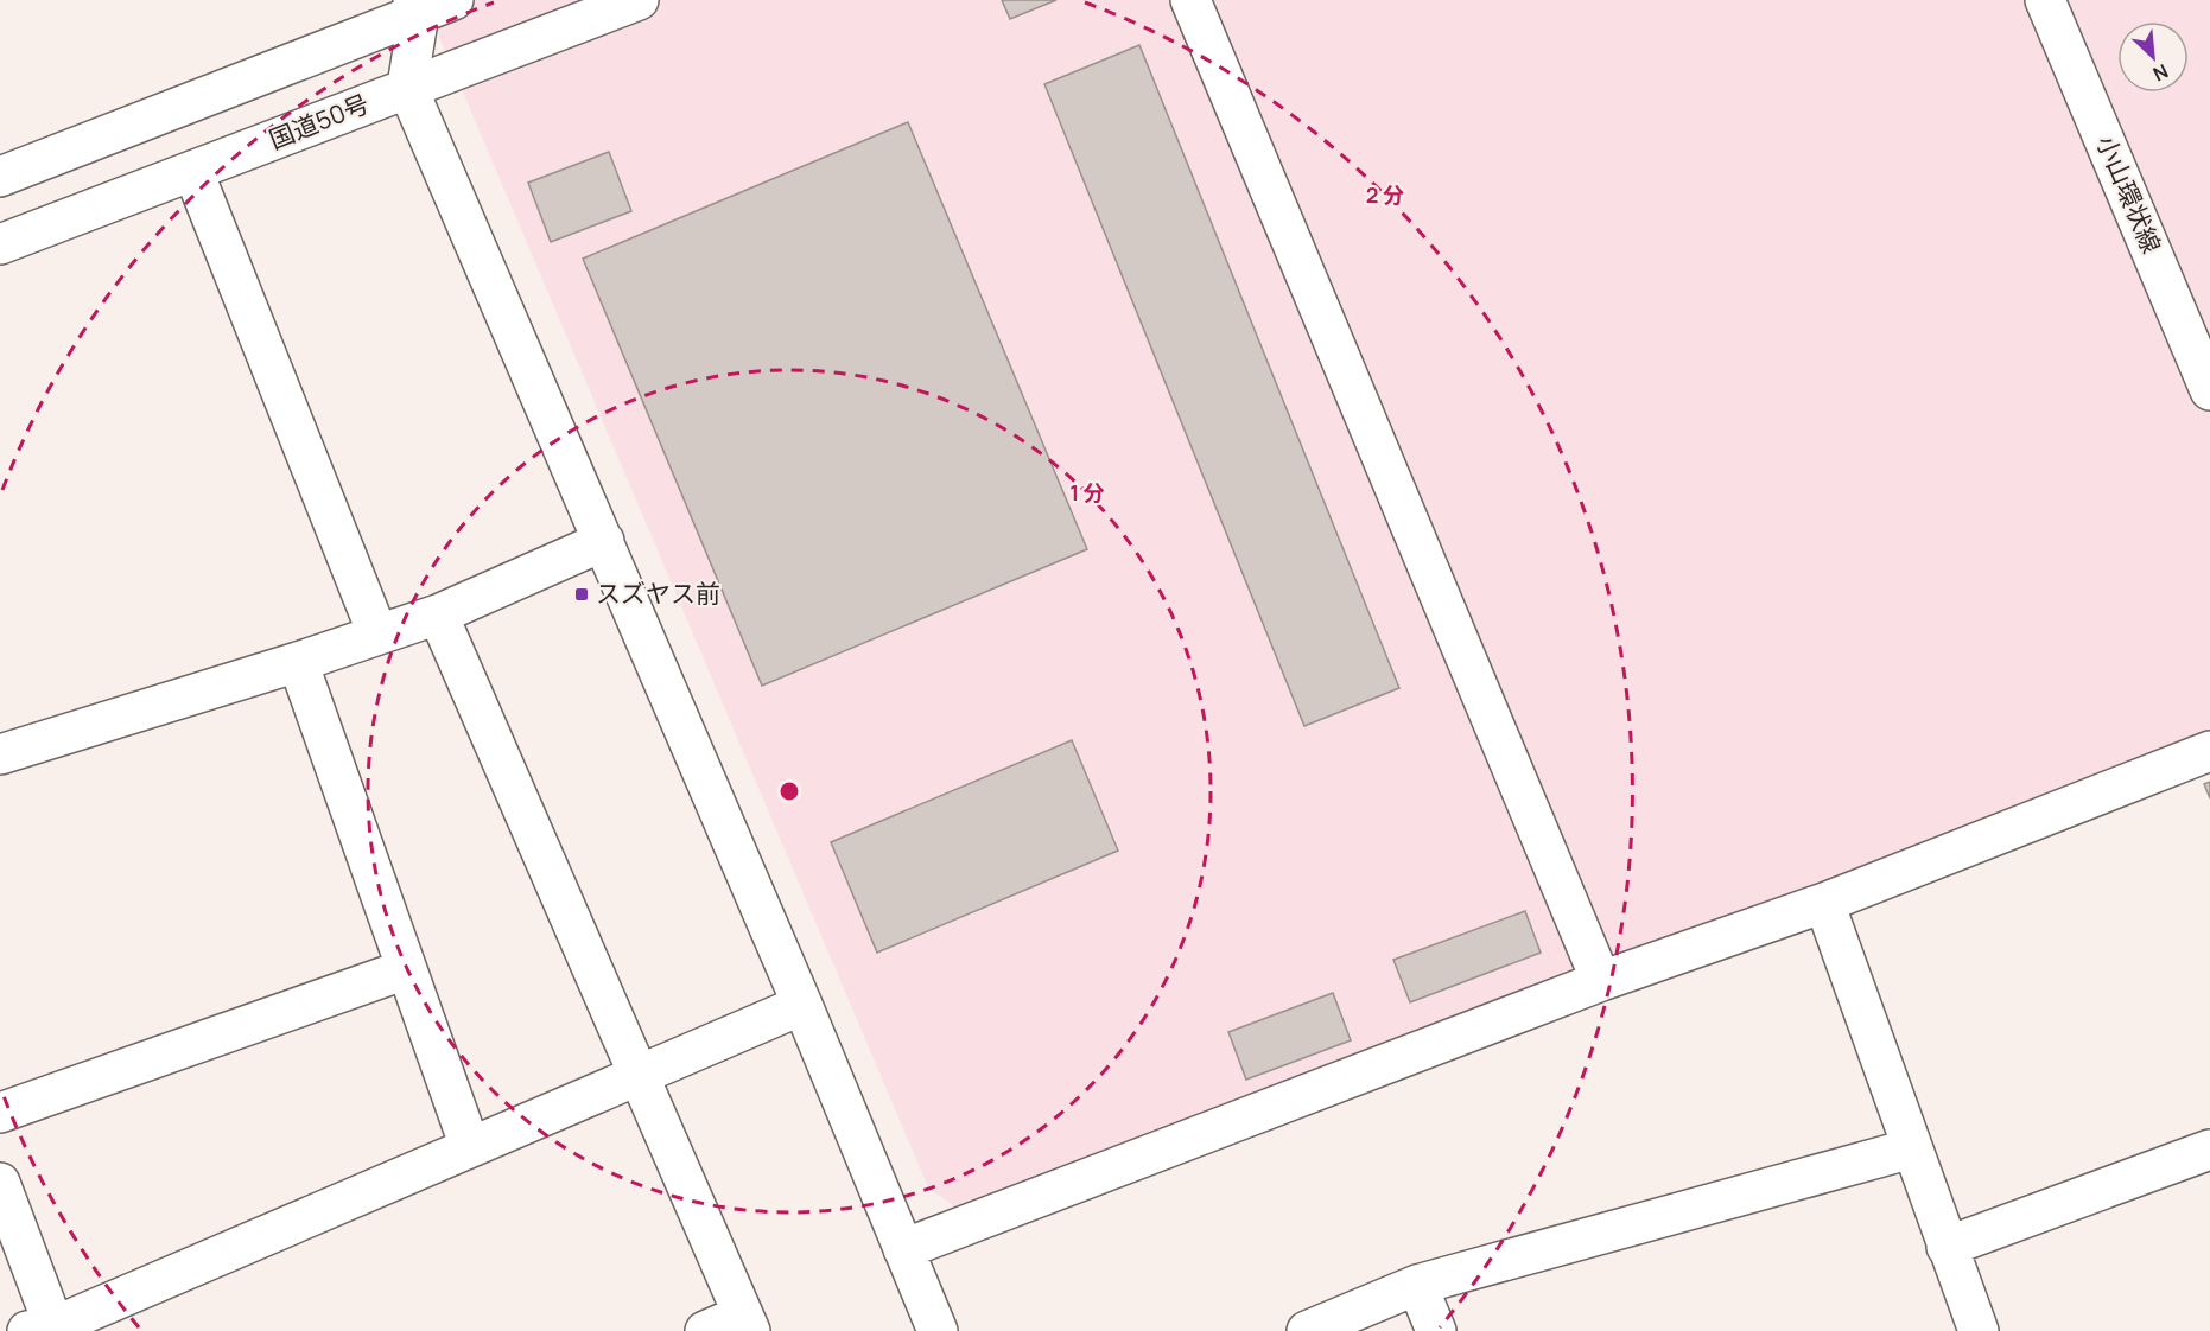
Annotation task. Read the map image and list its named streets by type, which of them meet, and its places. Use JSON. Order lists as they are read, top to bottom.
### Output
{
  "streets": {
    "main road": ["国道50号", "小山環状線"]
  },
  "places": {
    "transit": ["スズヤス前"]
  },
  "north": "bottom right",
  "rings": ["2 分", "1 分"]
}
